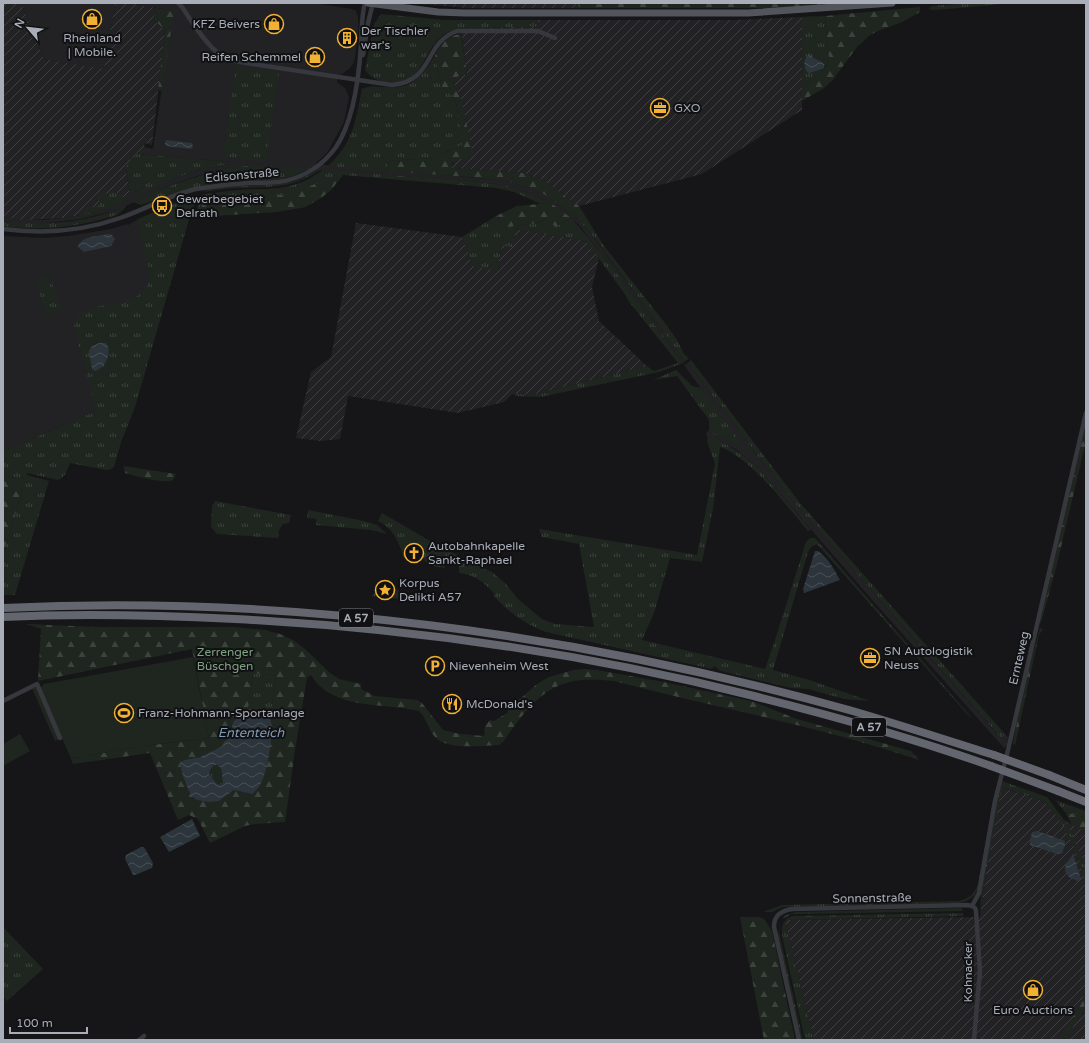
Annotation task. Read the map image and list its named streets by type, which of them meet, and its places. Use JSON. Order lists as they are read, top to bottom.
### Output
{
  "streets": {
    "highway": ["A 57"],
    "street": [
      "Edisonstraße",
      "Ernteweg",
      "Sonnenstraße",
      "Kohnacker"
    ]
  },
  "crossings": [
    ["Ernteweg", "Sonnenstraße"],
    ["Ernteweg", "Kohnacker"],
    ["Sonnenstraße", "Kohnacker"]
  ],
  "water": ["Ententeich"],
  "parks": ["Zerrenger Büschgen"],
  "places": {
    "shop": [
      "Rheinland | Mobile.",
      "KFZ Beivers",
      "Reifen Schemmel",
      "Euro Auctions"
    ],
    "building": ["Der Tischler war's"],
    "office": ["GXO", "SN Autologistik Neuss"],
    "bus stop": ["Gewerbegebiet Delrath"],
    "church": ["Autobahnkapelle Sankt-Raphael"],
    "place": ["Korpus Delikti A57"],
    "parking": ["Nievenheim West"],
    "restaurant": ["McDonald's"],
    "sports": ["Franz-Hohmann-Sportanlage"]
  },
  "scale_bar": "100 m",
  "north": "top left"
}
